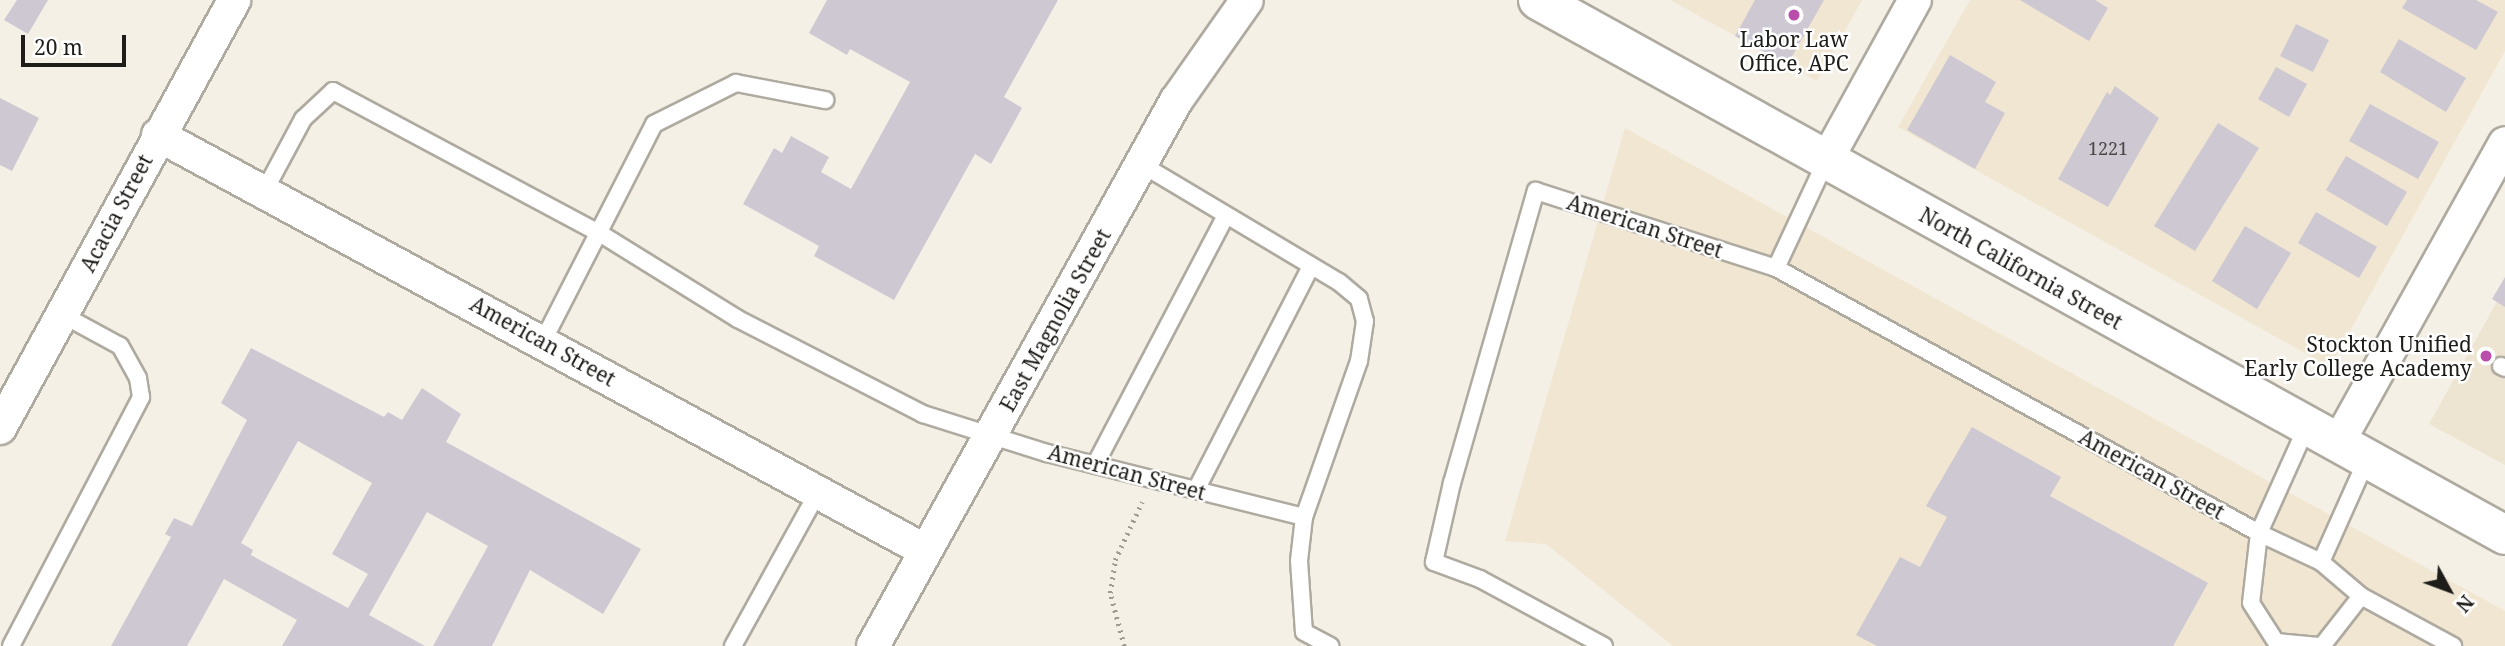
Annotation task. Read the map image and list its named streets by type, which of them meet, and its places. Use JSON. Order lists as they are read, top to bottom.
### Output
{
  "streets": {
    "street": [
      "Acacia Street",
      "American Street",
      "North California Street",
      "East Magnolia Street"
    ]
  },
  "crossings": [
    ["Acacia Street", "American Street"],
    ["American Street", "East Magnolia Street"]
  ],
  "places": ["Labor Law Office, APC", "Stockton Unified Early College Academy"],
  "house_numbers": ["1221"],
  "scale_bar": "20 m",
  "north": "bottom right"
}
